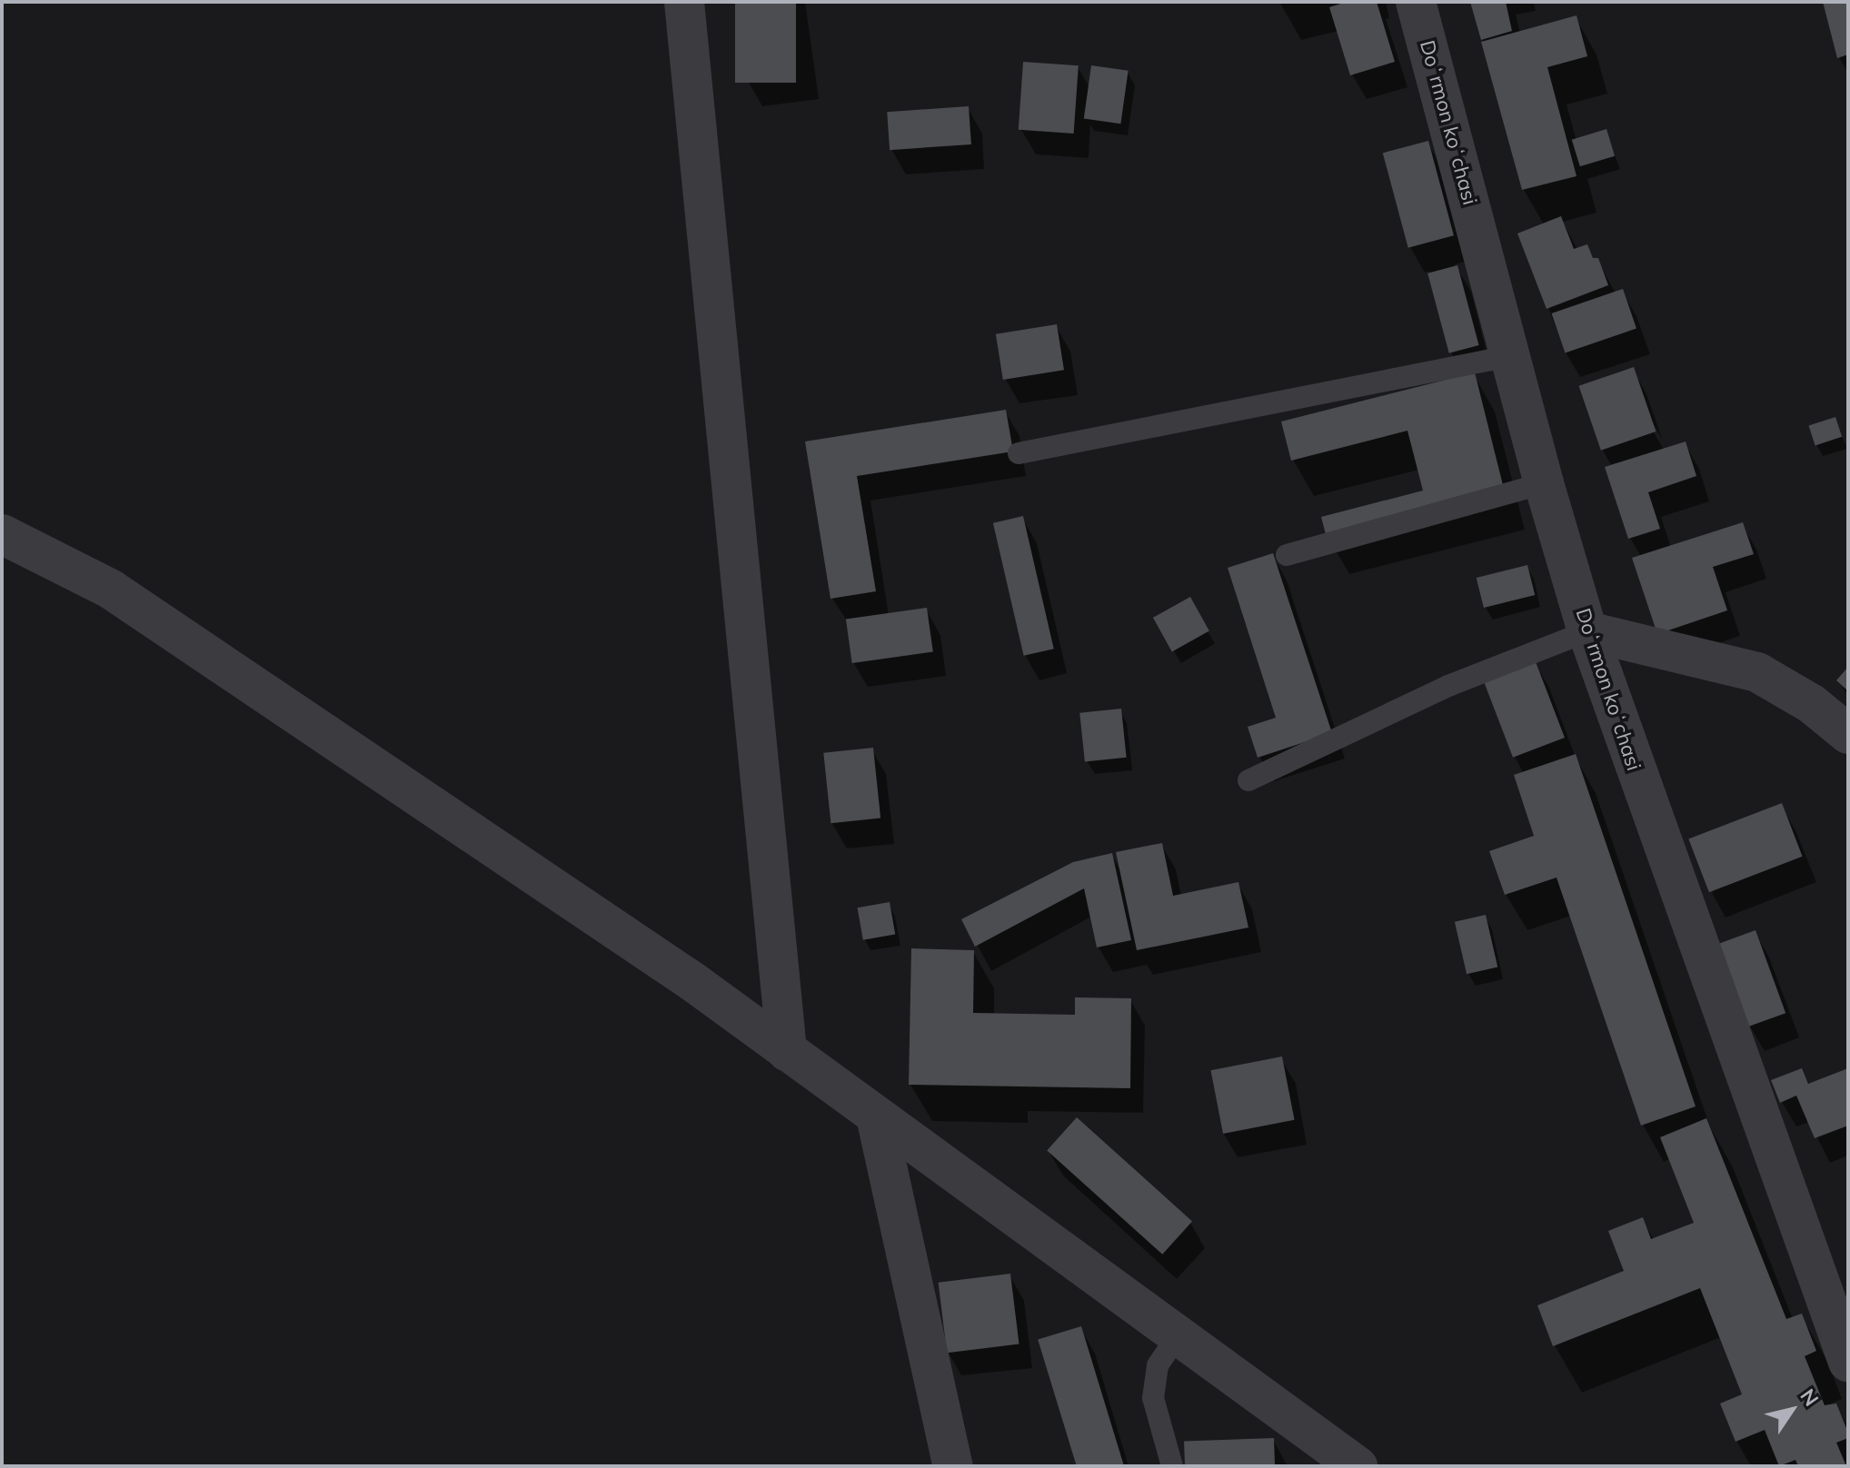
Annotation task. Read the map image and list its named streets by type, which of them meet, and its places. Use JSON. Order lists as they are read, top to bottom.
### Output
{
  "streets": {
    "street": ["Doʻrmon koʻchasi"]
  },
  "north": "top right"
}
